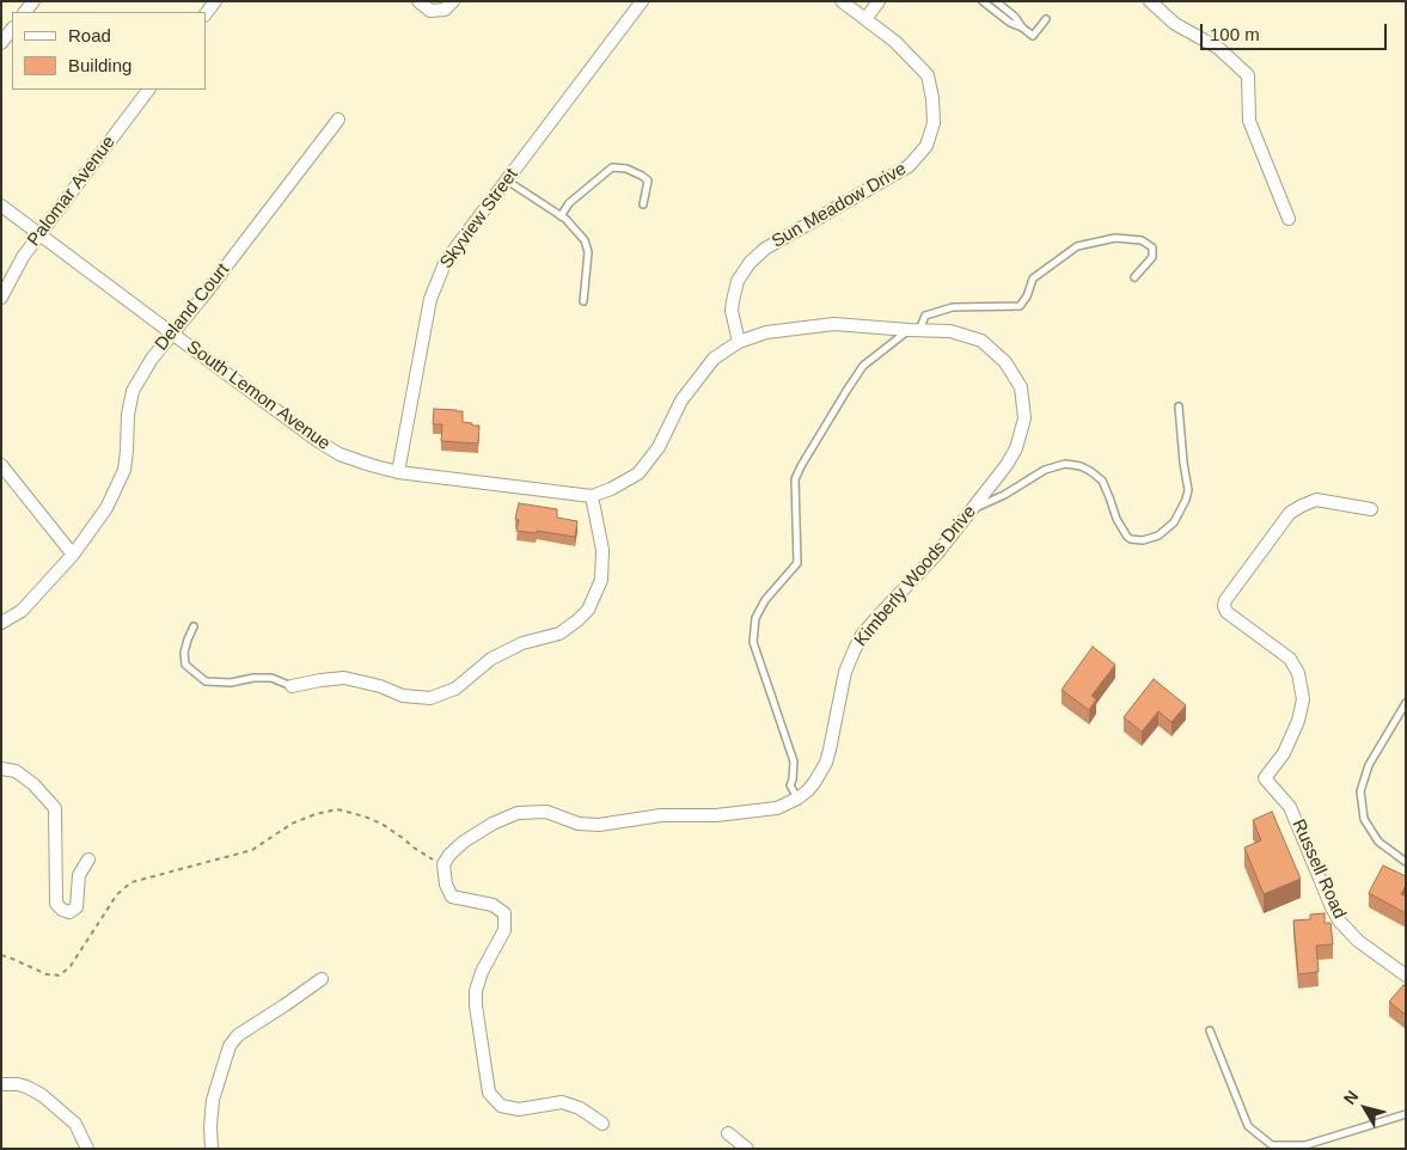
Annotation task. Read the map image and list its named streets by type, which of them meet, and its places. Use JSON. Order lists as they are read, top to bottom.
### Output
{
  "streets": {
    "street": [
      "Palomar Avenue",
      "Sun Meadow Drive",
      "Skyview Street",
      "Deland Court",
      "South Lemon Avenue",
      "Kimberly Woods Drive",
      "Russell Road"
    ]
  },
  "crossings": [
    ["Palomar Avenue", "South Lemon Avenue"],
    ["Sun Meadow Drive", "Kimberly Woods Drive"],
    ["Skyview Street", "South Lemon Avenue"],
    ["Deland Court", "South Lemon Avenue"],
    ["South Lemon Avenue", "Kimberly Woods Drive"]
  ],
  "legend": ["Road", "Building"],
  "scale_bar": "100 m",
  "north": "top left"
}
